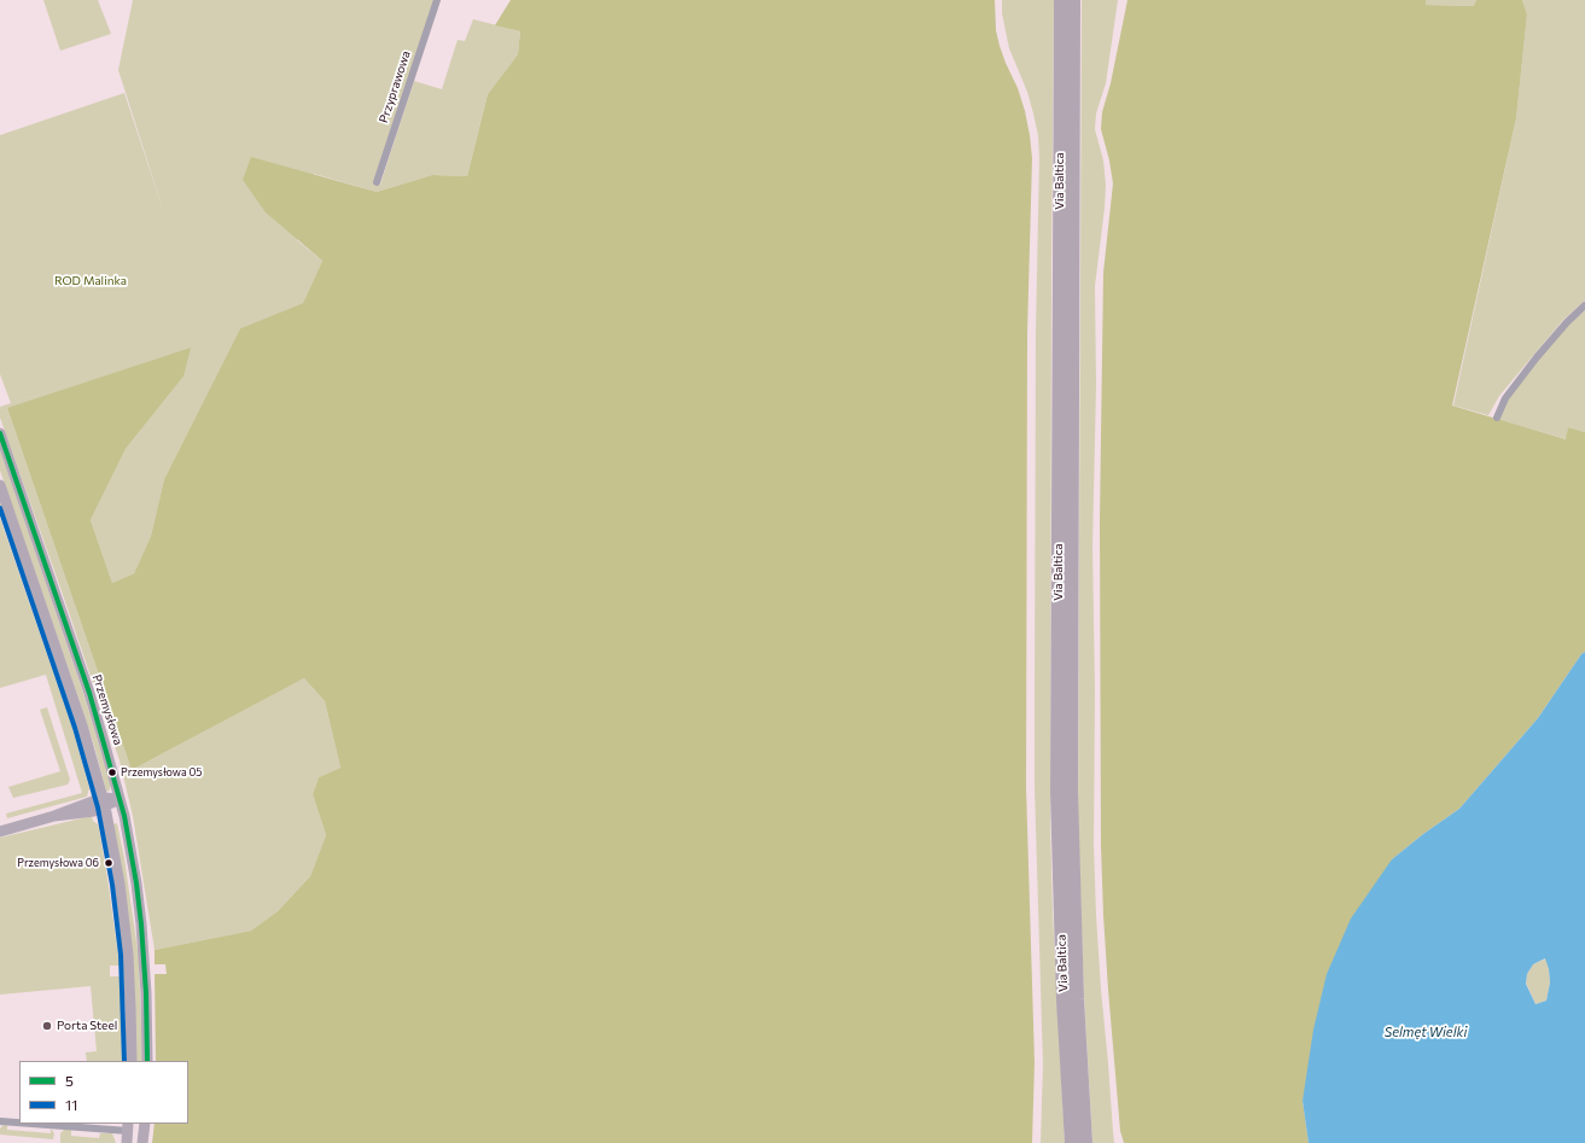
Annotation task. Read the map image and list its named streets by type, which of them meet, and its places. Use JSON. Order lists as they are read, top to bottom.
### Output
{
  "streets": {
    "highway": ["Via Baltica"],
    "main road": ["Przemysłowa"],
    "street": ["Przyprawowa"]
  },
  "water": ["Selmęt Wielki"],
  "parks": ["ROD Malinka"],
  "places": ["Przemysłowa 05", "Przemysłowa 06", "Porta Steel"],
  "lines": ["transit line 5", "transit line 11"],
  "legend": ["5", "11"]
}
